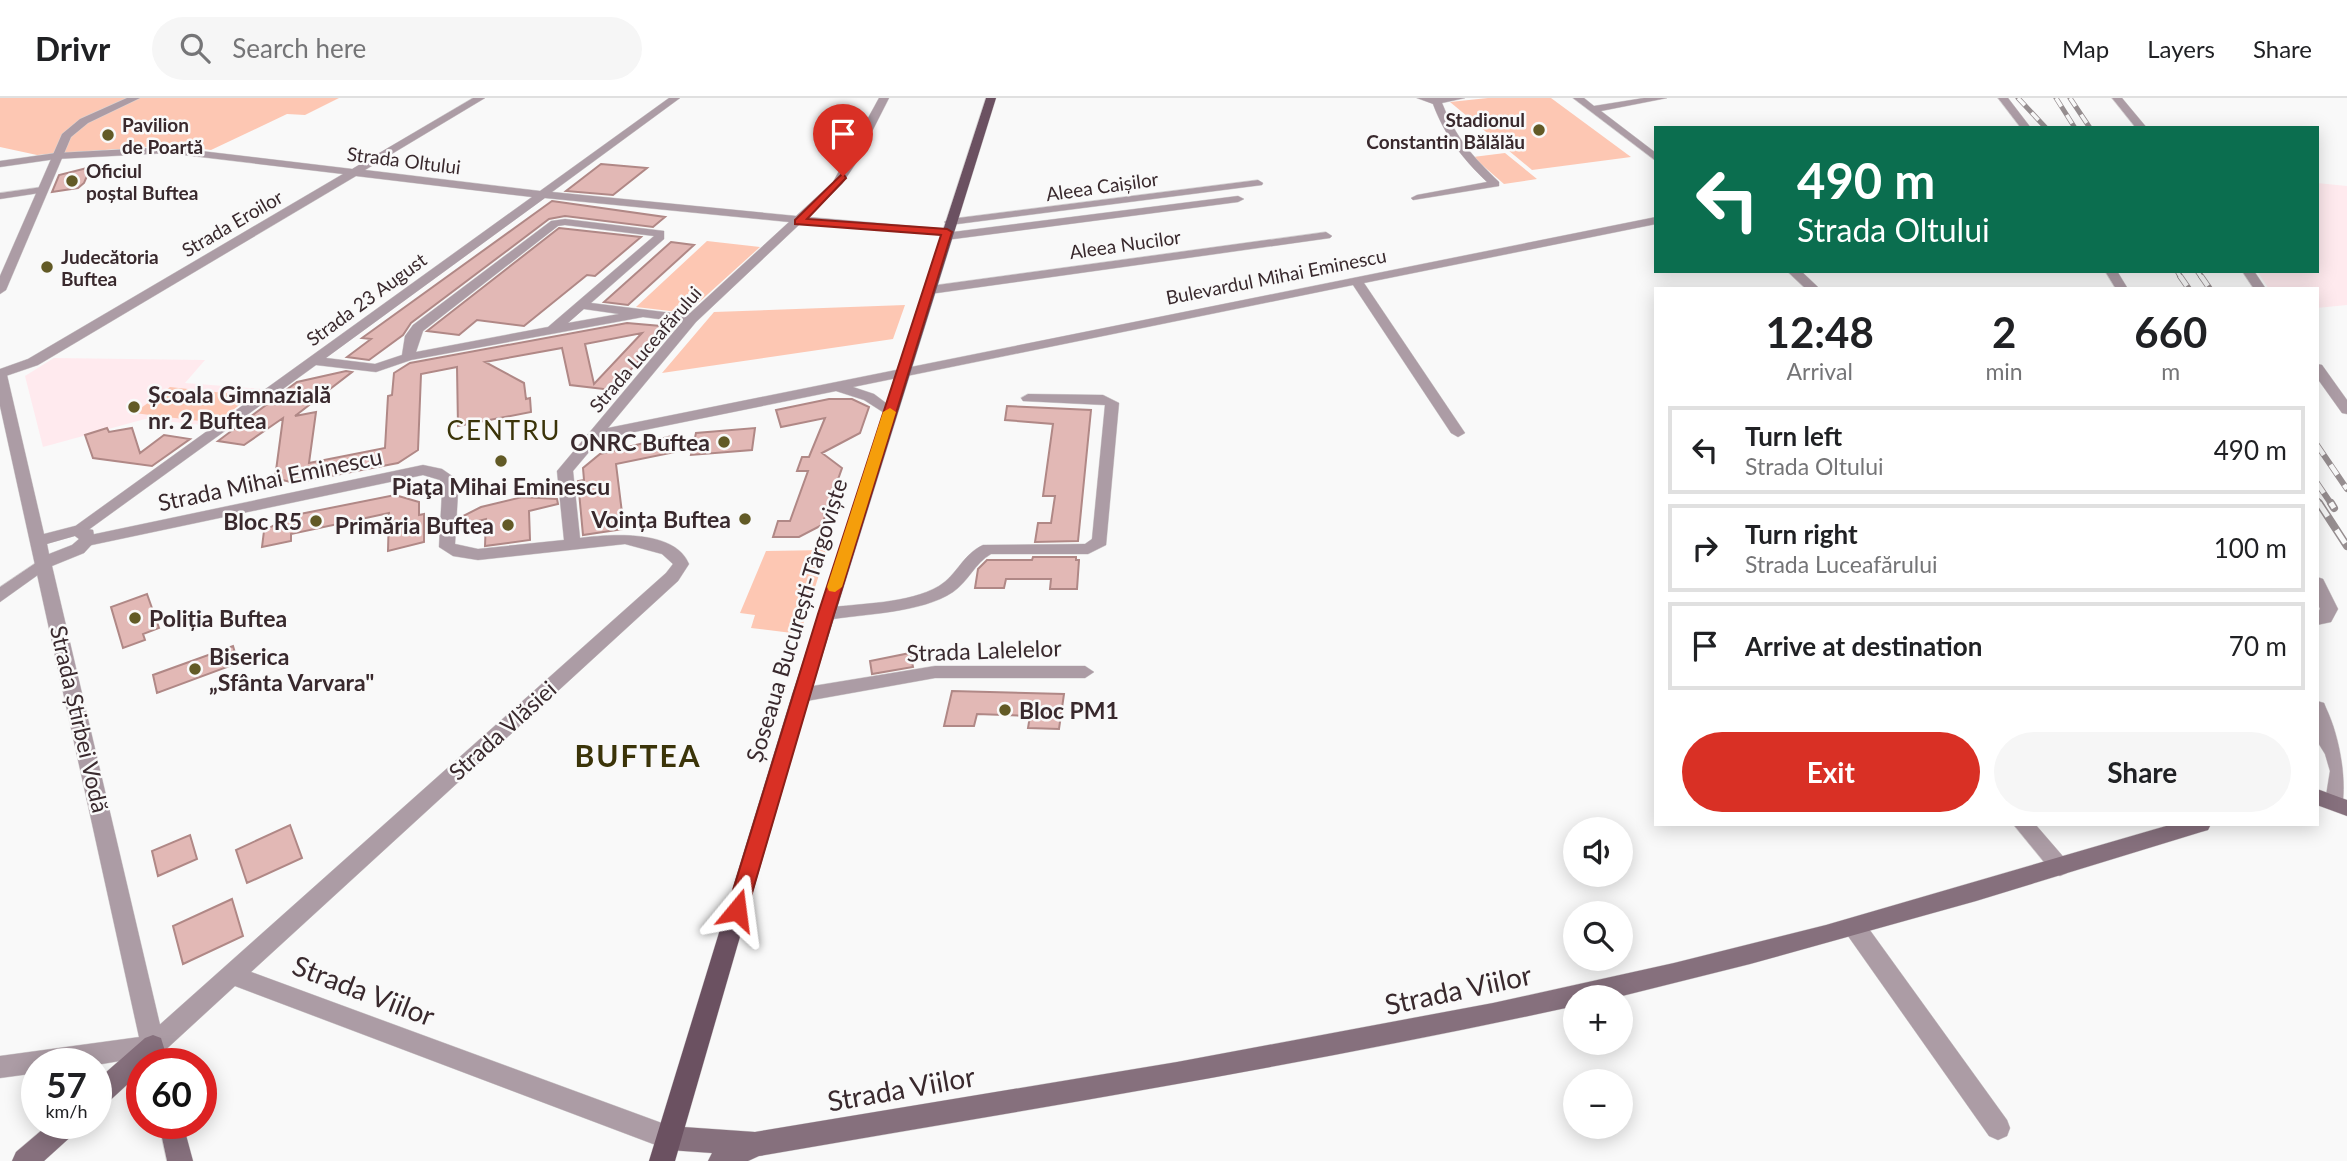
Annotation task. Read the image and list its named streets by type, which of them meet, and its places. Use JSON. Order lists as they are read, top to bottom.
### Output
{
  "streets": {
    "main road": ["Șoseaua București-Târgoviște", "Strada Viilor"],
    "street": [
      "Strada Oltului",
      "Aleea Caișilor",
      "Strada Eroilor",
      "Aleea Nucilor",
      "Bulevardul Mihai Eminescu",
      "Strada 23 August",
      "Strada Luceafărului",
      "Strada Mihai Eminescu",
      "Strada Lalelelor",
      "Strada Știrbei Vodă",
      "Strada Vlăsiei"
    ]
  },
  "crossings": [
    ["Strada Oltului", "Aleea Caișilor"],
    ["Strada Oltului", "Strada Eroilor"],
    ["Strada Oltului", "Strada 23 August"],
    ["Strada Oltului", "Strada Luceafărului"],
    ["Strada Oltului", "Șoseaua București-Târgoviște"],
    ["Aleea Caișilor", "Șoseaua București-Târgoviște"],
    ["Strada Eroilor", "Strada Știrbei Vodă"],
    ["Aleea Nucilor", "Șoseaua București-Târgoviște"],
    ["Bulevardul Mihai Eminescu", "Șoseaua București-Târgoviște"],
    ["Strada 23 August", "Strada Mihai Eminescu"],
    ["Strada Mihai Eminescu", "Strada Vlăsiei"],
    ["Șoseaua București-Târgoviște", "Strada Lalelelor"],
    ["Șoseaua București-Târgoviște", "Strada Viilor"],
    ["Strada Vlăsiei", "Strada Viilor"]
  ],
  "districts": ["CENTRU", "BUFTEA"],
  "places": [
    "Stadionul Constantin Bălălău",
    "Pavilion de Poartă",
    "Oficiul poștal Buftea",
    "Judecătoria Buftea",
    "Școala Gimnazială nr. 2 Buftea",
    "ONRC Buftea",
    "Piaţa Mihai Eminescu",
    "Voința Buftea",
    "Bloc R5",
    "Primăria Buftea",
    "Poliția Buftea",
    "Biserica „Sfânta Varvara\"",
    "Bloc PM1"
  ],
  "page": {
    "header": "Drivr",
    "search": "Search here",
    "nav": ["Map", "Layers", "Share"],
    "turn": ["490 m", "Strada Oltului"],
    "eta": [
      "12:48",
      "Arrival",
      "2",
      "min",
      "660",
      "m"
    ],
    "list": [
      {
        "name": "Turn left",
        "note": "Strada Oltului",
        "value": "490 m"
      },
      {
        "name": "Turn right",
        "note": "Strada Luceafărului",
        "value": "100 m"
      },
      {
        "name": "Arrive at destination",
        "value": "70 m"
      }
    ],
    "buttons": ["Exit", "Share"],
    "map_buttons": ["+", "−"],
    "speed": "57 km/h",
    "limit": "60"
  }
}
